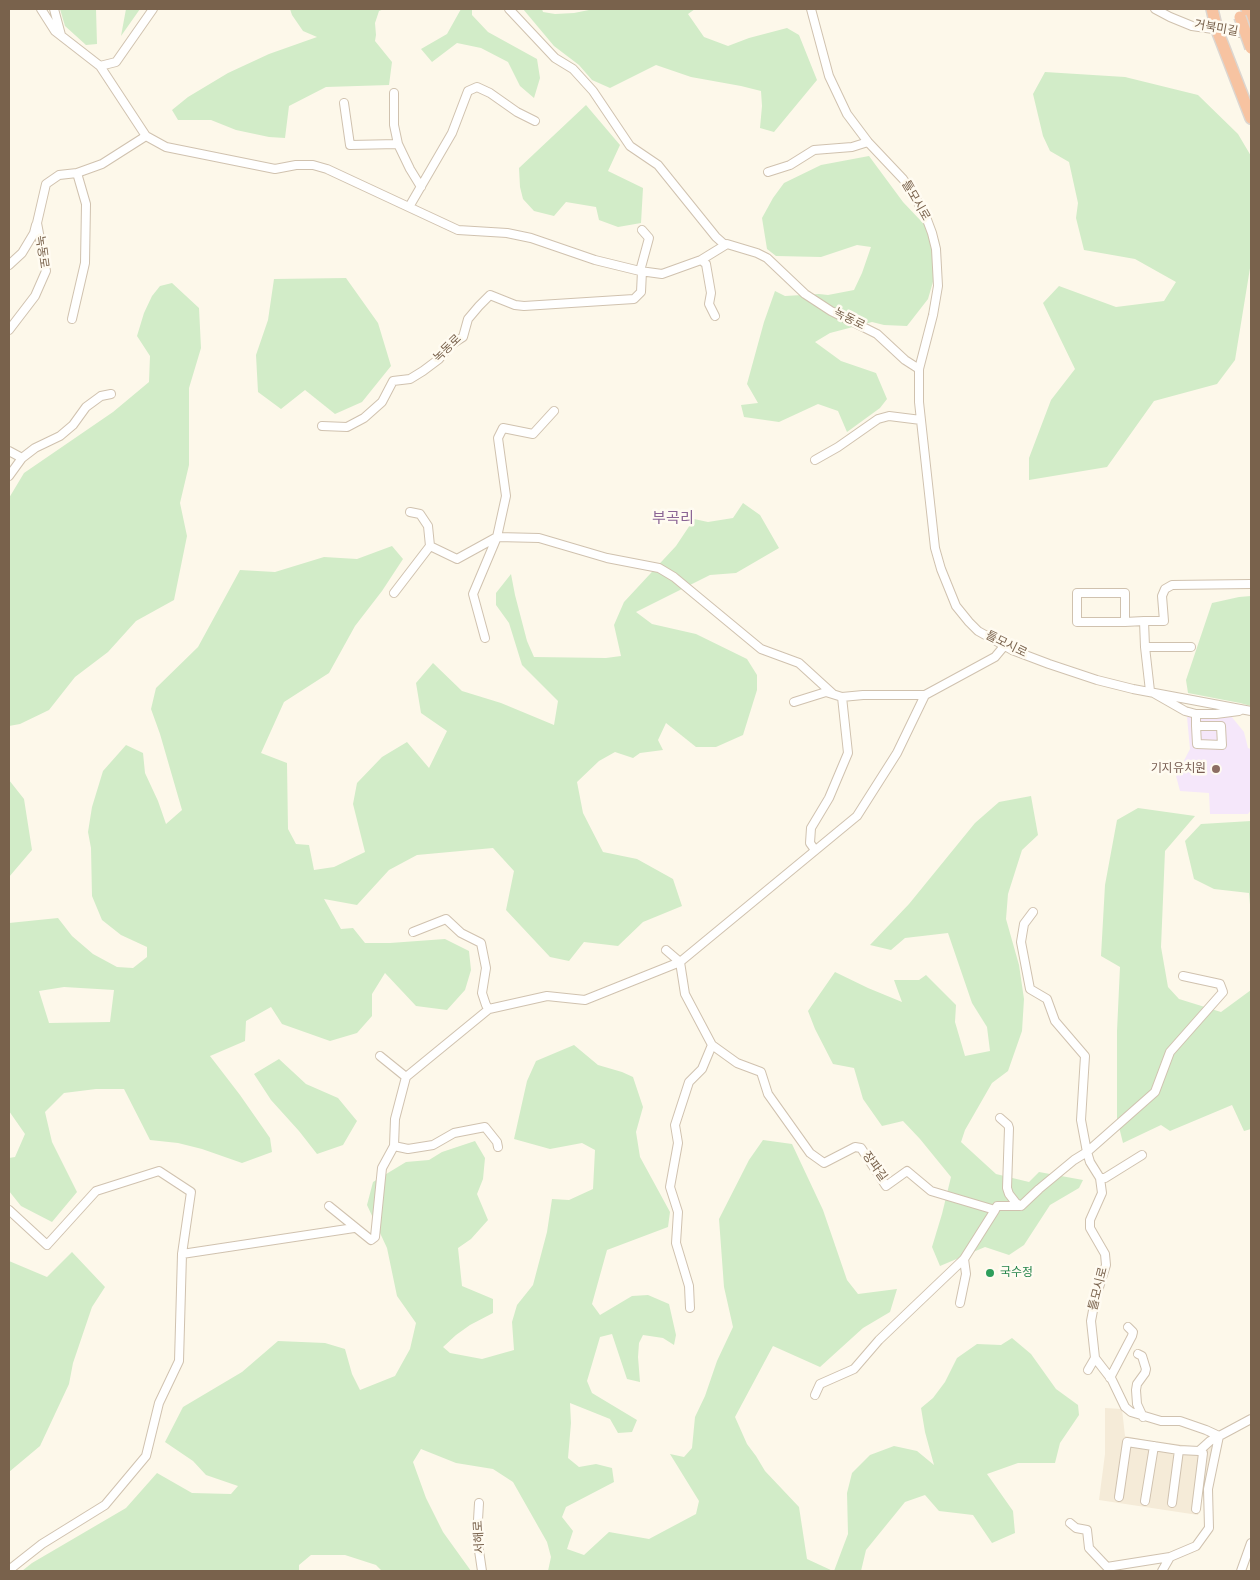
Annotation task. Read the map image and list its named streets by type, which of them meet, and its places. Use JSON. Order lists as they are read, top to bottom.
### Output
{
  "streets": {
    "street": [
      "거북미길",
      "틀모시로",
      "녹동로",
      "장파길",
      "서해로"
    ]
  },
  "crossings": [
    ["틀모시로", "녹동로"]
  ],
  "districts": ["부곡리"],
  "places": ["기지유치원", "국수정"]
}
